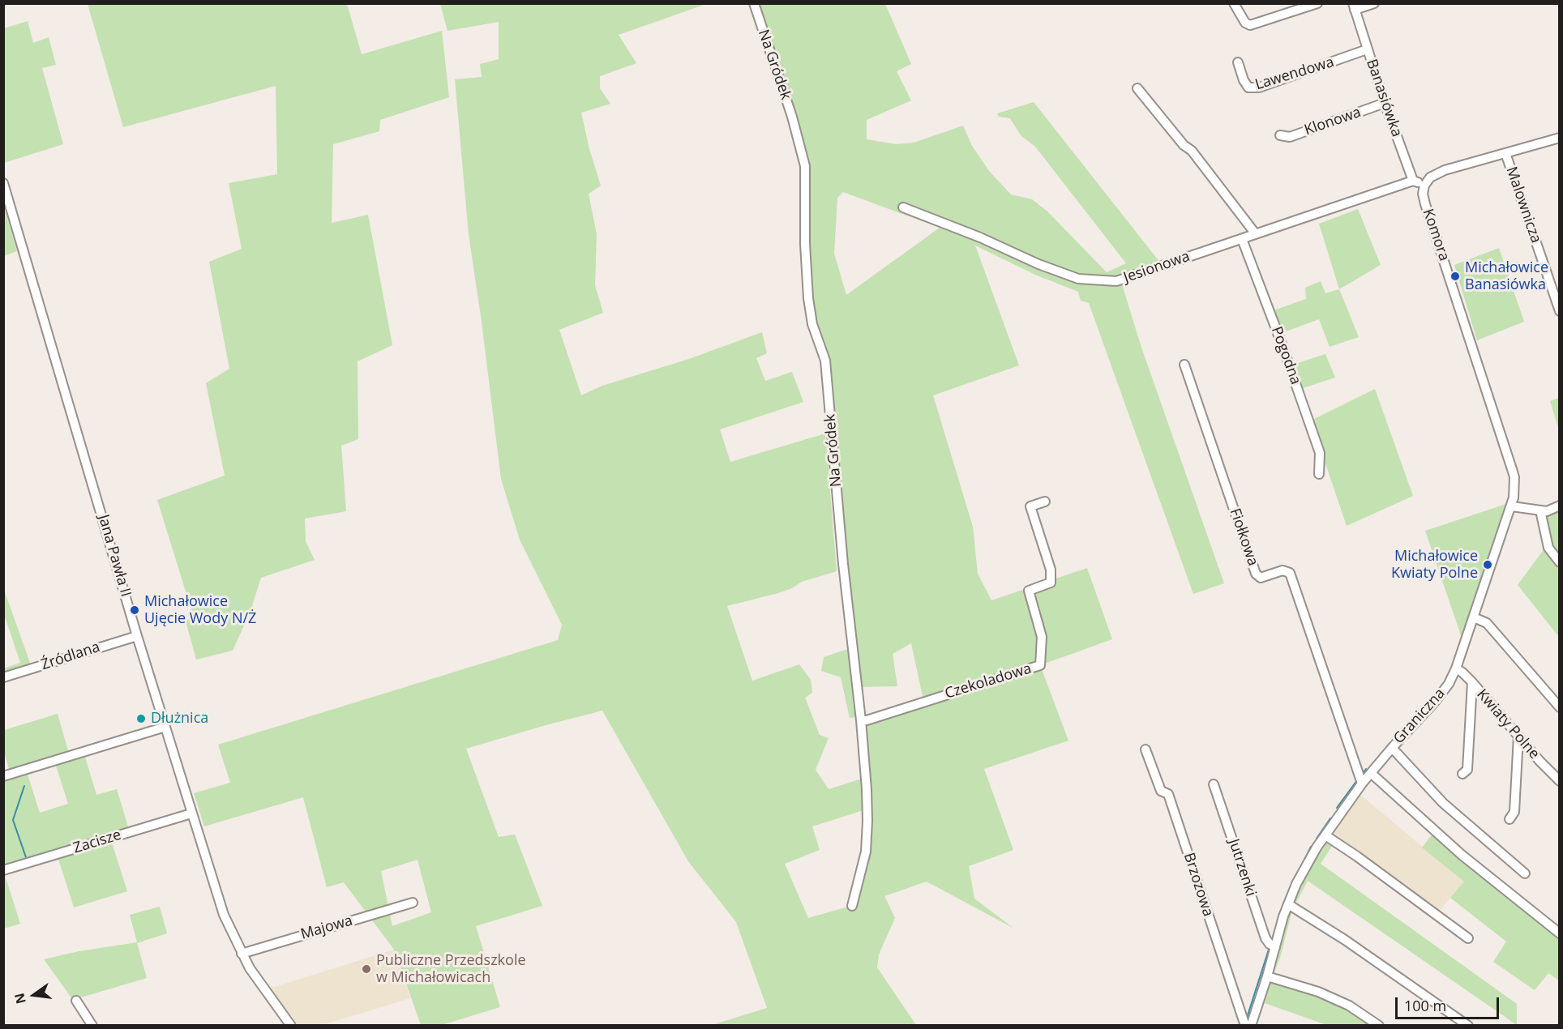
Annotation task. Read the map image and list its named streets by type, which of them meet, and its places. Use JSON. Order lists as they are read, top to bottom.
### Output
{
  "streets": {
    "street": [
      "Na Gródek",
      "Lawendowa",
      "Banasiówka",
      "Klonowa",
      "Malownicza",
      "Komora",
      "Jesionowa",
      "Pogodna",
      "Fiołkowa",
      "Jana Pawła II",
      "Źródlana",
      "Czekoladowa",
      "Graniczna",
      "Kwiaty Polne",
      "Zacisze",
      "Jutrzenki",
      "Brzozowa",
      "Majowa"
    ]
  },
  "crossings": [
    ["Na Gródek", "Czekoladowa"],
    ["Lawendowa", "Banasiówka"],
    ["Banasiówka", "Klonowa"],
    ["Banasiówka", "Jesionowa"],
    ["Komora", "Graniczna"],
    ["Jesionowa", "Pogodna"],
    ["Fiołkowa", "Graniczna"],
    ["Jana Pawła II", "Źródlana"],
    ["Jana Pawła II", "Zacisze"],
    ["Jana Pawła II", "Majowa"],
    ["Graniczna", "Kwiaty Polne"],
    ["Graniczna", "Jutrzenki"]
  ],
  "places": [
    "Michałowice Banasiówka",
    "Michałowice Kwiaty Polne",
    "Michałowice Ujęcie Wody N/Ż",
    "Dłużnica",
    "Publiczne Przedszkole w Michałowicach"
  ],
  "scale_bar": "100 m",
  "north": "left"
}
